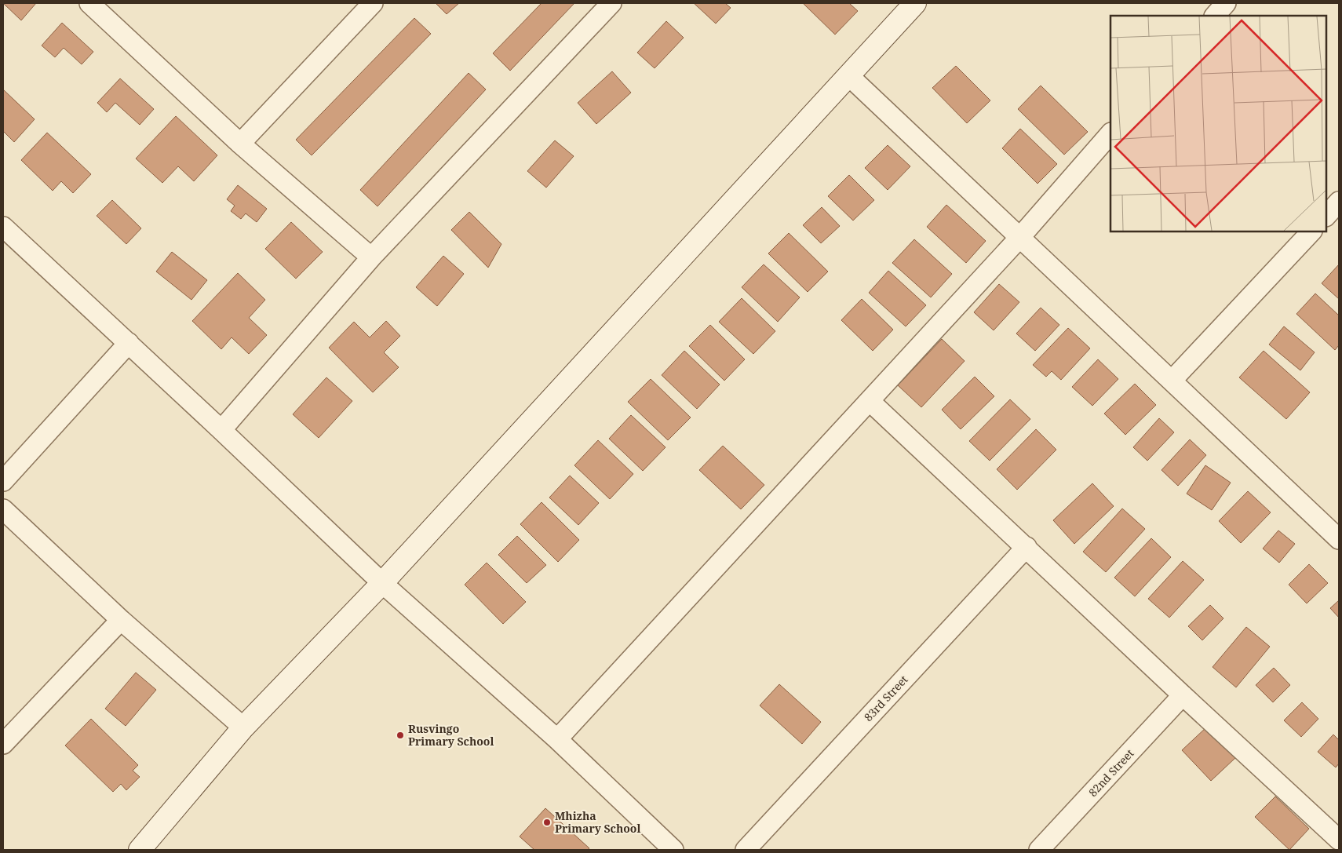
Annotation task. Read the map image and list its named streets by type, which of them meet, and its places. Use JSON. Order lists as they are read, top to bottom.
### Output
{
  "streets": {
    "street": ["83rd Street", "82nd Street"]
  },
  "places": ["Rusvingo Primary School", "Mhizha Primary School"]
}
